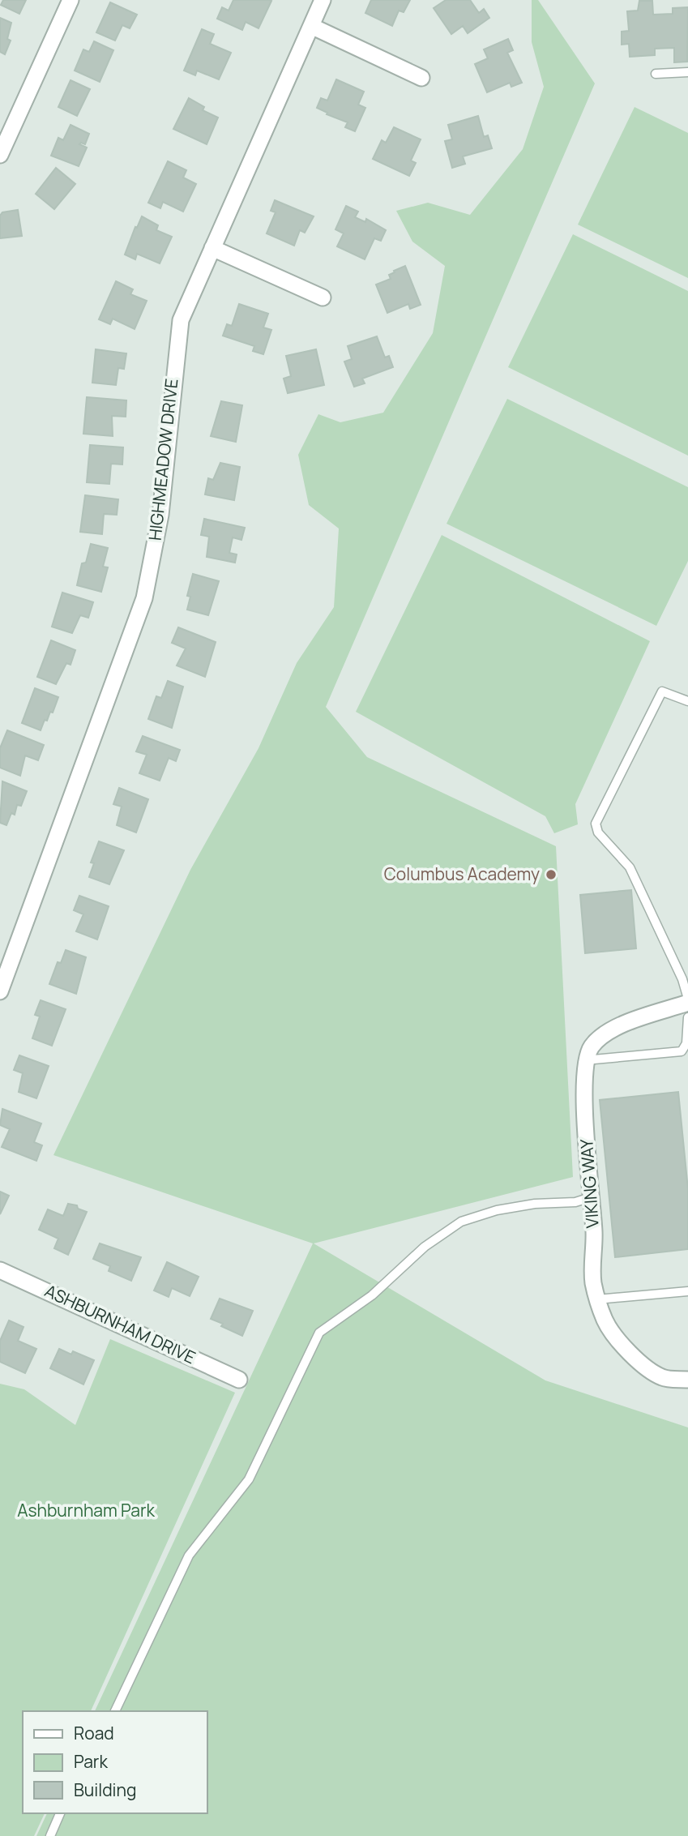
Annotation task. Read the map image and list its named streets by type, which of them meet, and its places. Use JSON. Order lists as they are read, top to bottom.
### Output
{
  "streets": {
    "street": ["HIGHMEADOW DRIVE", "VIKING WAY", "ASHBURNHAM DRIVE"]
  },
  "parks": ["Ashburnham Park"],
  "places": ["Columbus Academy"],
  "legend": ["Road", "Park", "Building"]
}
